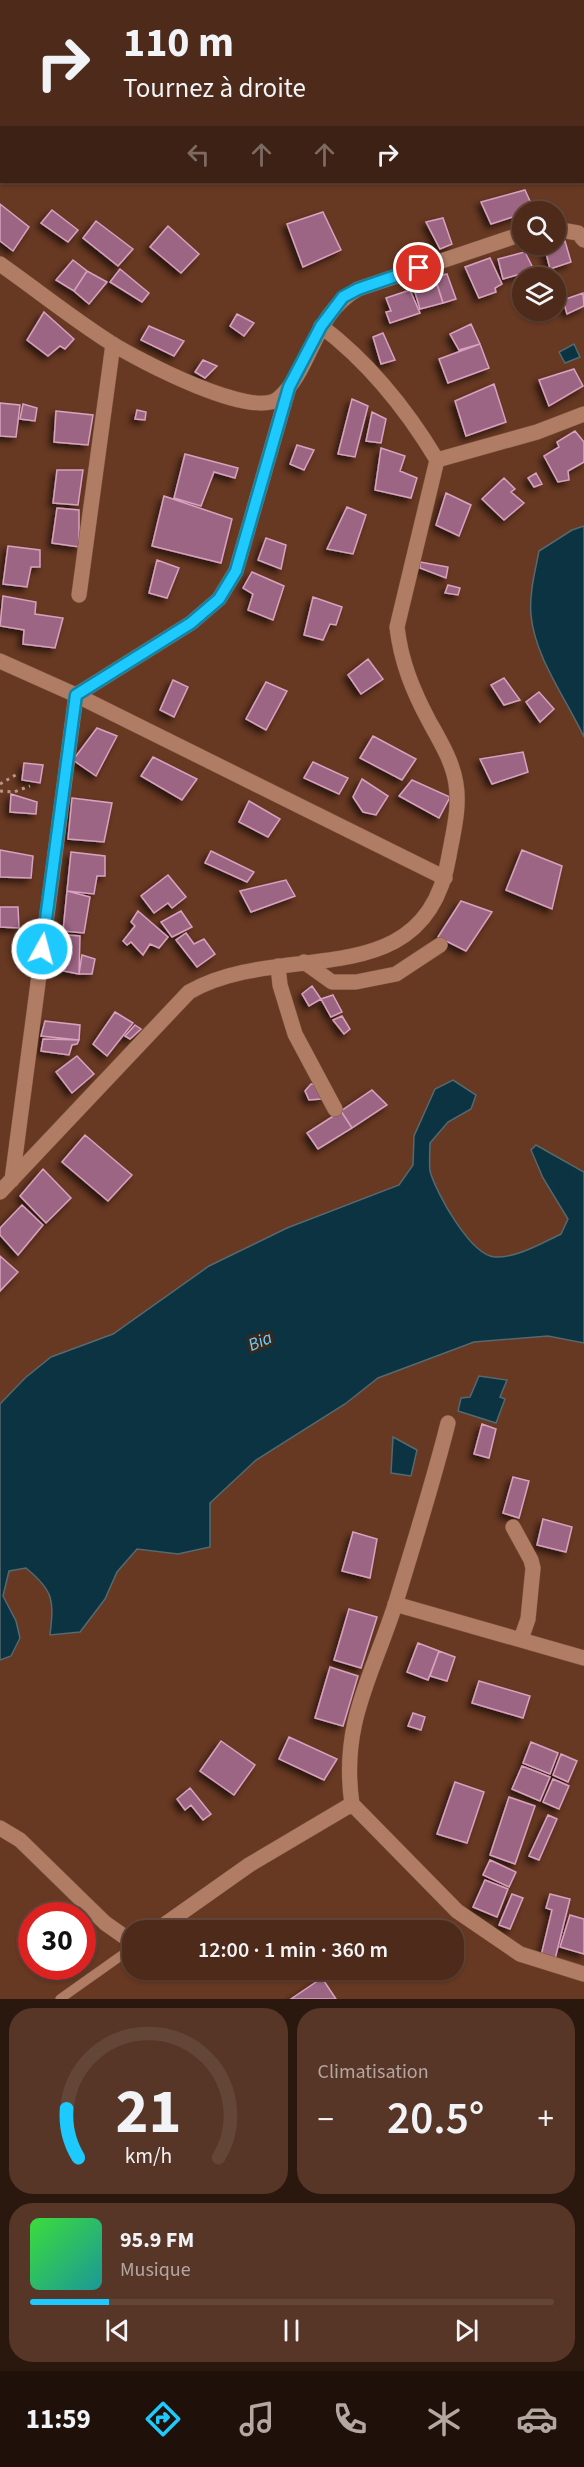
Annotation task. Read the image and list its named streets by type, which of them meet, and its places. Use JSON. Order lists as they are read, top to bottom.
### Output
{
  "water": ["Bia"],
  "page": {
    "turn": ["110 m", "Tournez à droite"],
    "limit": "30",
    "trip": "12:00 · 1 min · 360 m",
    "tile": "Climatisation",
    "heat": ["−", "20.5°", "+"],
    "song": ["95.9 FM", "Musique"],
    "tabs": "11:59",
    "gauge": ["21", "km/h"]
  }
}
